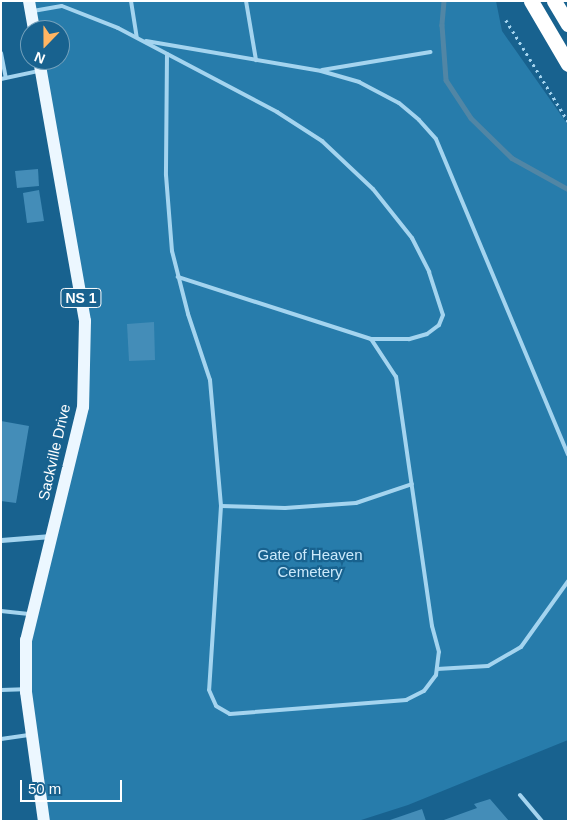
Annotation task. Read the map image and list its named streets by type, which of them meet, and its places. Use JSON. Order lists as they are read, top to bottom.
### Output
{
  "streets": {
    "main road": ["NS 1", "Sackville Drive"]
  },
  "parks": ["Gate of Heaven Cemetery"],
  "scale_bar": "50 m",
  "north": "bottom"
}
